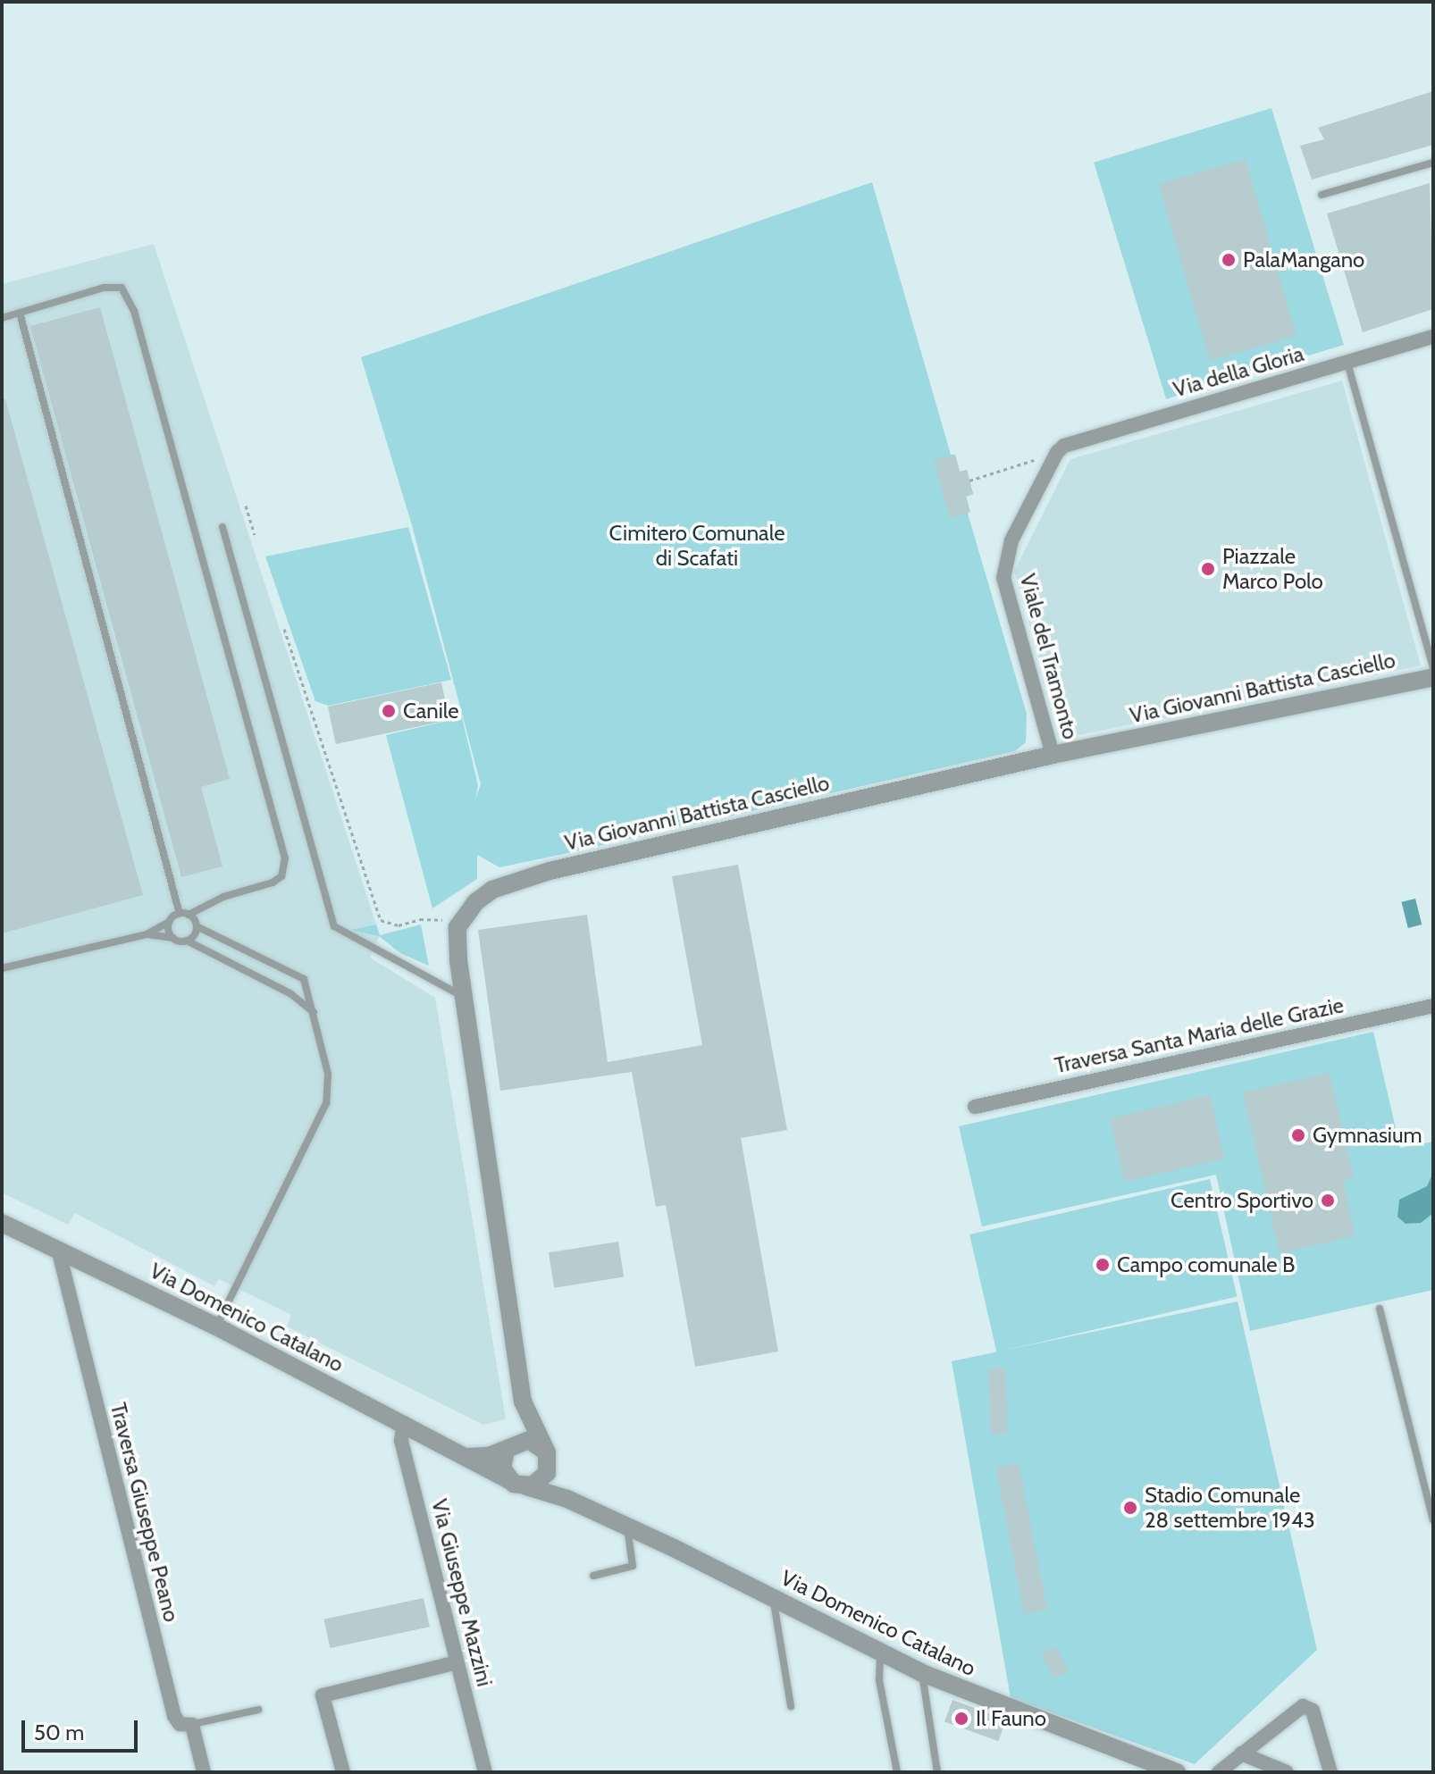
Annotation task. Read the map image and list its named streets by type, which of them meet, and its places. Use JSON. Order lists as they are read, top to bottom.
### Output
{
  "streets": {
    "street": [
      "Via della Gloria",
      "Viale del Tramonto",
      "Via Giovanni Battista Casciello",
      "Traversa Santa Maria delle Grazie",
      "Via Domenico Catalano",
      "Traversa Giuseppe Peano",
      "Via Giuseppe Mazzini"
    ]
  },
  "crossings": [
    ["Via della Gloria", "Viale del Tramonto"],
    ["Viale del Tramonto", "Via Giovanni Battista Casciello"],
    ["Via Domenico Catalano", "Traversa Giuseppe Peano"],
    ["Via Domenico Catalano", "Via Giuseppe Mazzini"]
  ],
  "parks": ["Cimitero Comunale di Scafati"],
  "places": [
    "PalaMangano",
    "Piazzale Marco Polo",
    "Canile",
    "Gymnasium",
    "Centro Sportivo",
    "Campo comunale B",
    "Stadio Comunale 28 settembre 1943",
    "Il Fauno"
  ],
  "scale_bar": "50 m"
}
